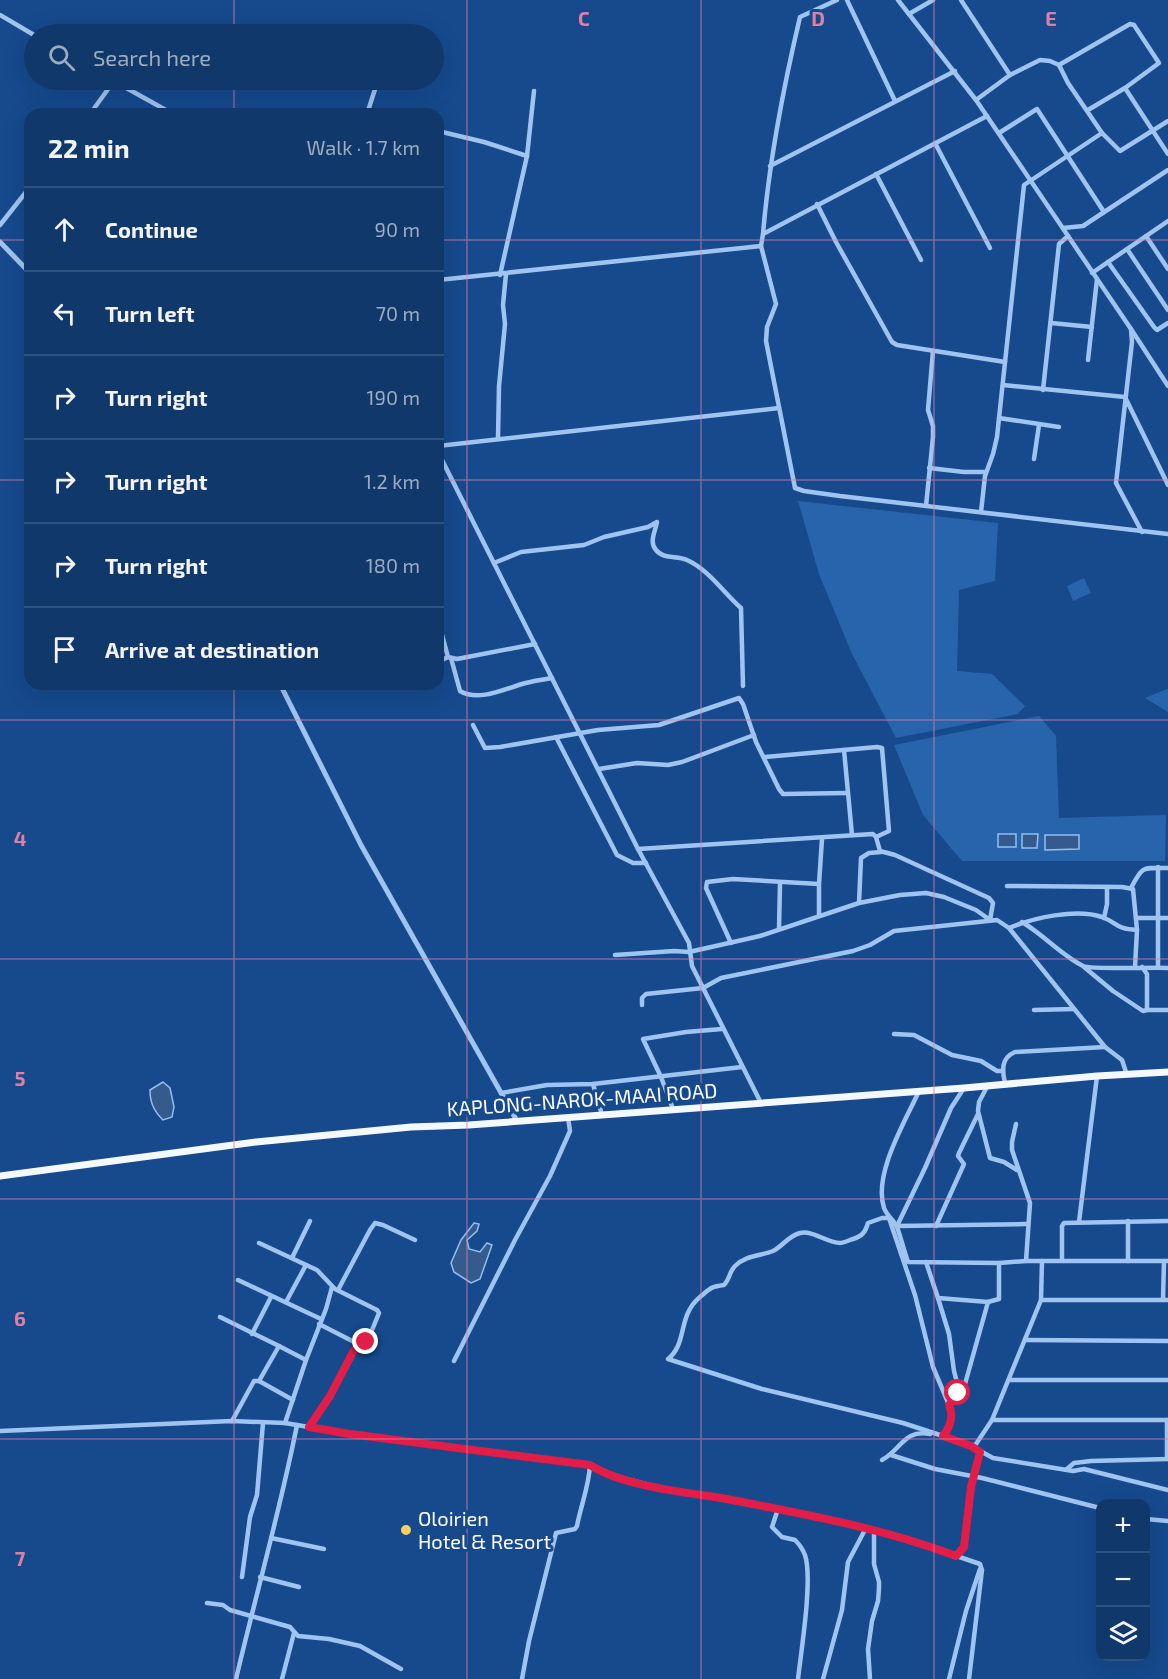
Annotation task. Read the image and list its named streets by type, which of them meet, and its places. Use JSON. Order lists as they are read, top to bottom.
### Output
{
  "streets": {
    "highway": ["KAPLONG-NAROK-MAAI ROAD"]
  },
  "places": ["Oloirien Hotel & Resort"],
  "page": {
    "search": "Search here",
    "heading": ["22 min", "Walk · 1.7 km"],
    "list": [
      ["Continue", "90 m"],
      ["Turn left", "70 m"],
      ["Turn right", "190 m"],
      ["Turn right", "1.2 km"],
      ["Turn right", "180 m"],
      "Arrive at destination"
    ],
    "map_buttons": ["+", "−"]
  },
  "grid": {
    "columns": ["C", "D", "E"],
    "rows": [
      "4",
      "5",
      "6",
      "7"
    ]
  }
}
